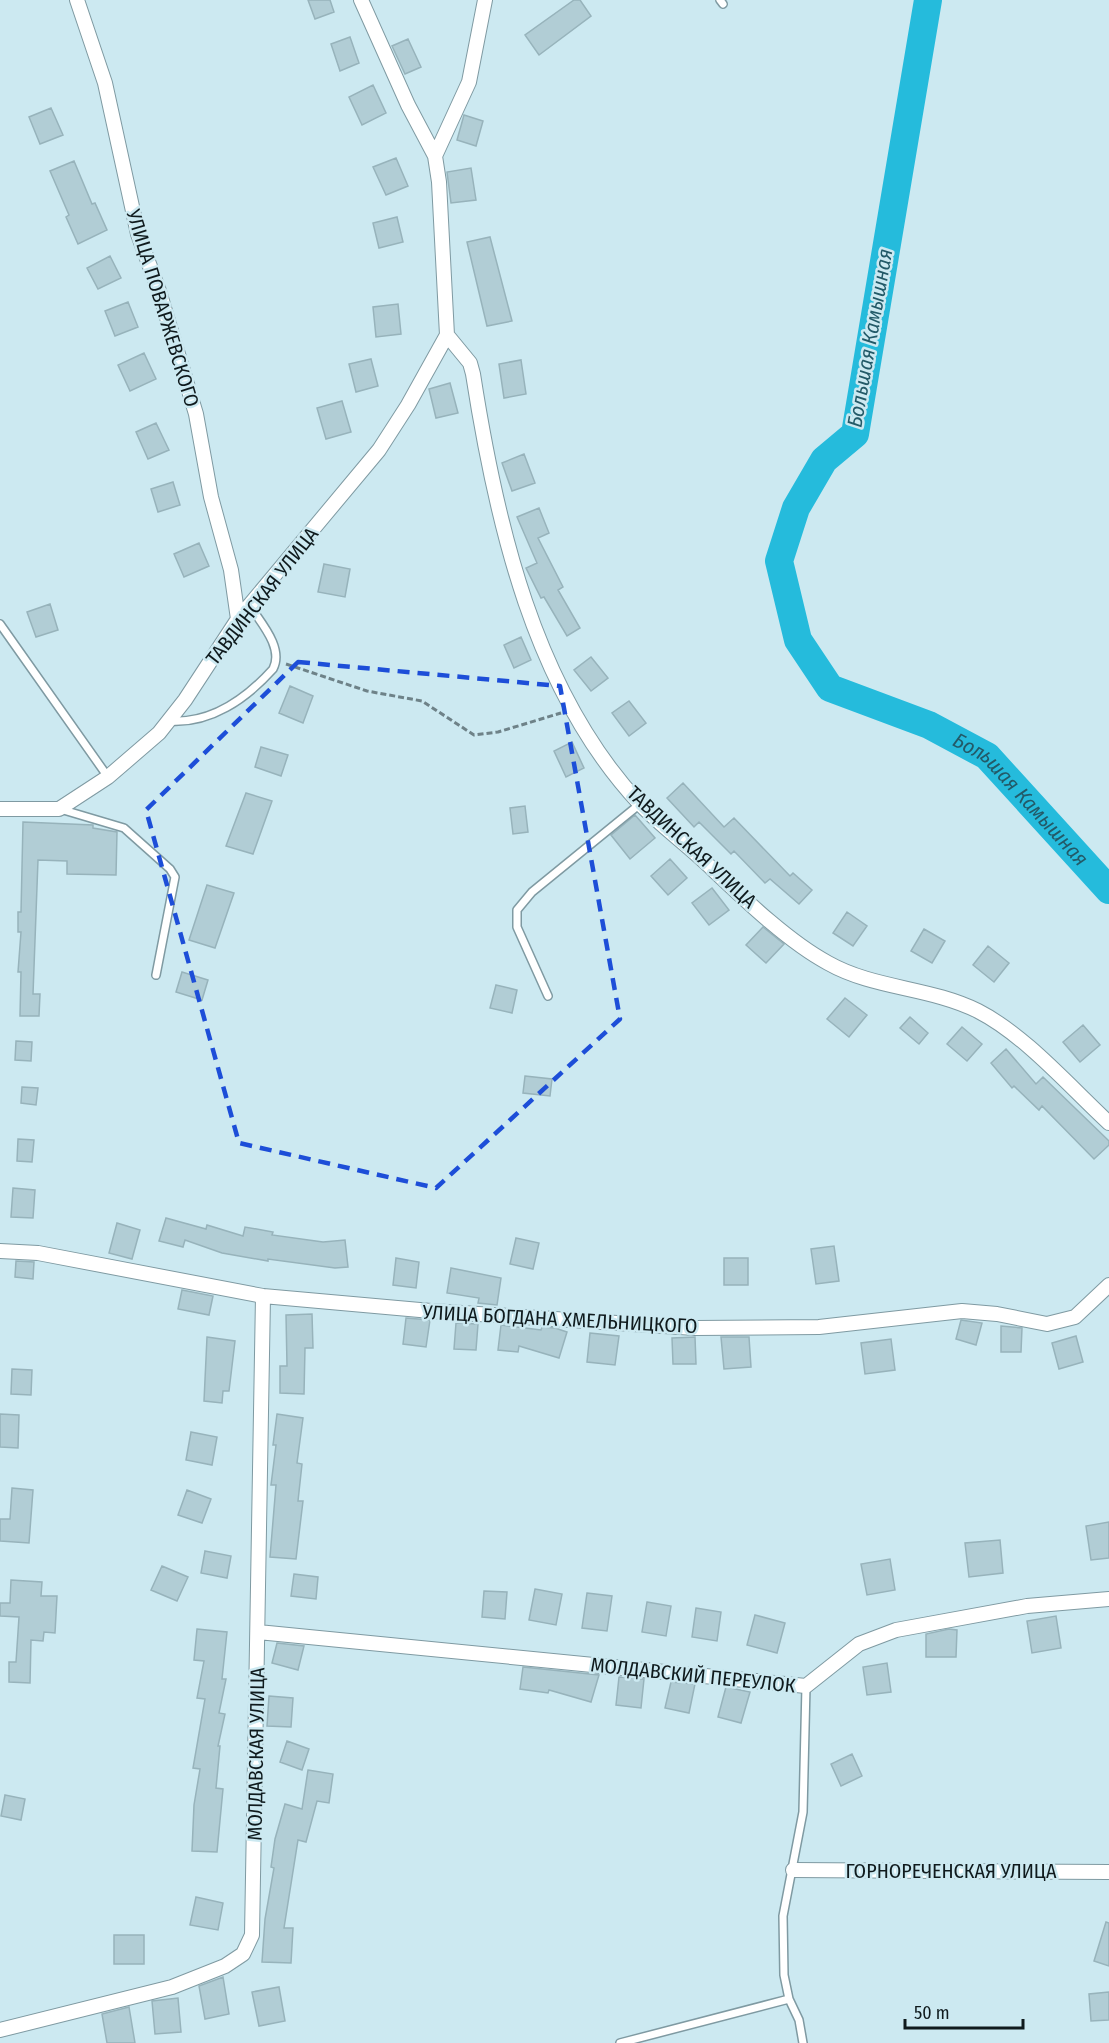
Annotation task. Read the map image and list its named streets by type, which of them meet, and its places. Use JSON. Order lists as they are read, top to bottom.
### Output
{
  "streets": {
    "street": [
      "УЛИЦА ПОВАРЖЕВСКОГО",
      "ТАВДИНСКАЯ УЛИЦА",
      "УЛИЦА БОГДАНА ХМЕЛЬНИЦКОГО",
      "МОЛДАВСКИЙ ПЕРЕУЛОК",
      "МОЛДАВСКАЯ УЛИЦА",
      "ГОРНОРЕЧЕНСКАЯ УЛИЦА"
    ]
  },
  "crossings": [
    ["УЛИЦА ПОВАРЖЕВСКОГО", "ТАВДИНСКАЯ УЛИЦА"],
    ["УЛИЦА БОГДАНА ХМЕЛЬНИЦКОГО", "МОЛДАВСКАЯ УЛИЦА"],
    ["МОЛДАВСКИЙ ПЕРЕУЛОК", "МОЛДАВСКАЯ УЛИЦА"]
  ],
  "water": ["Большая Камышная"],
  "scale_bar": "50 m"
}
